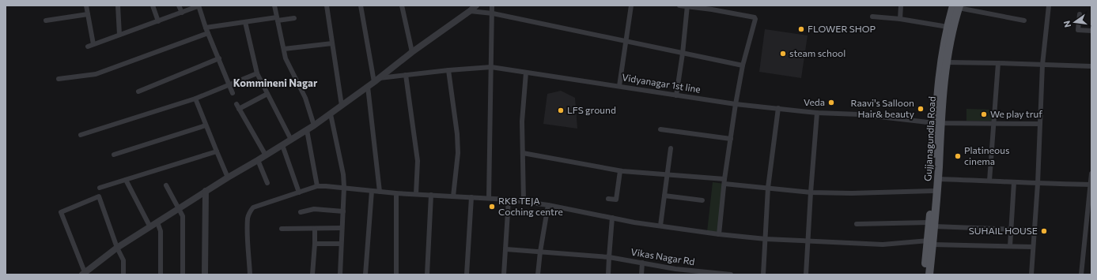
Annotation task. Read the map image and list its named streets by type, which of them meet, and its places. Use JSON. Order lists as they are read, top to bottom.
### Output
{
  "streets": {
    "main road": ["Gujjanagundla Road"],
    "street": ["Vidyanagar 1st line", "Vikas Nagar Rd"]
  },
  "crossings": [
    ["Vidyanagar 1st line", "Gujjanagundla Road"]
  ],
  "districts": ["Kommineni Nagar"],
  "places": [
    "FLOWER SHOP",
    "steam school",
    "Veda",
    "Raavi's Salloon Hair& beauty",
    "LFS ground",
    "We play truf",
    "Platineous cinema",
    "RKB TEJA Coching centre",
    "SUHAIL HOUSE"
  ],
  "north": "left"
}
